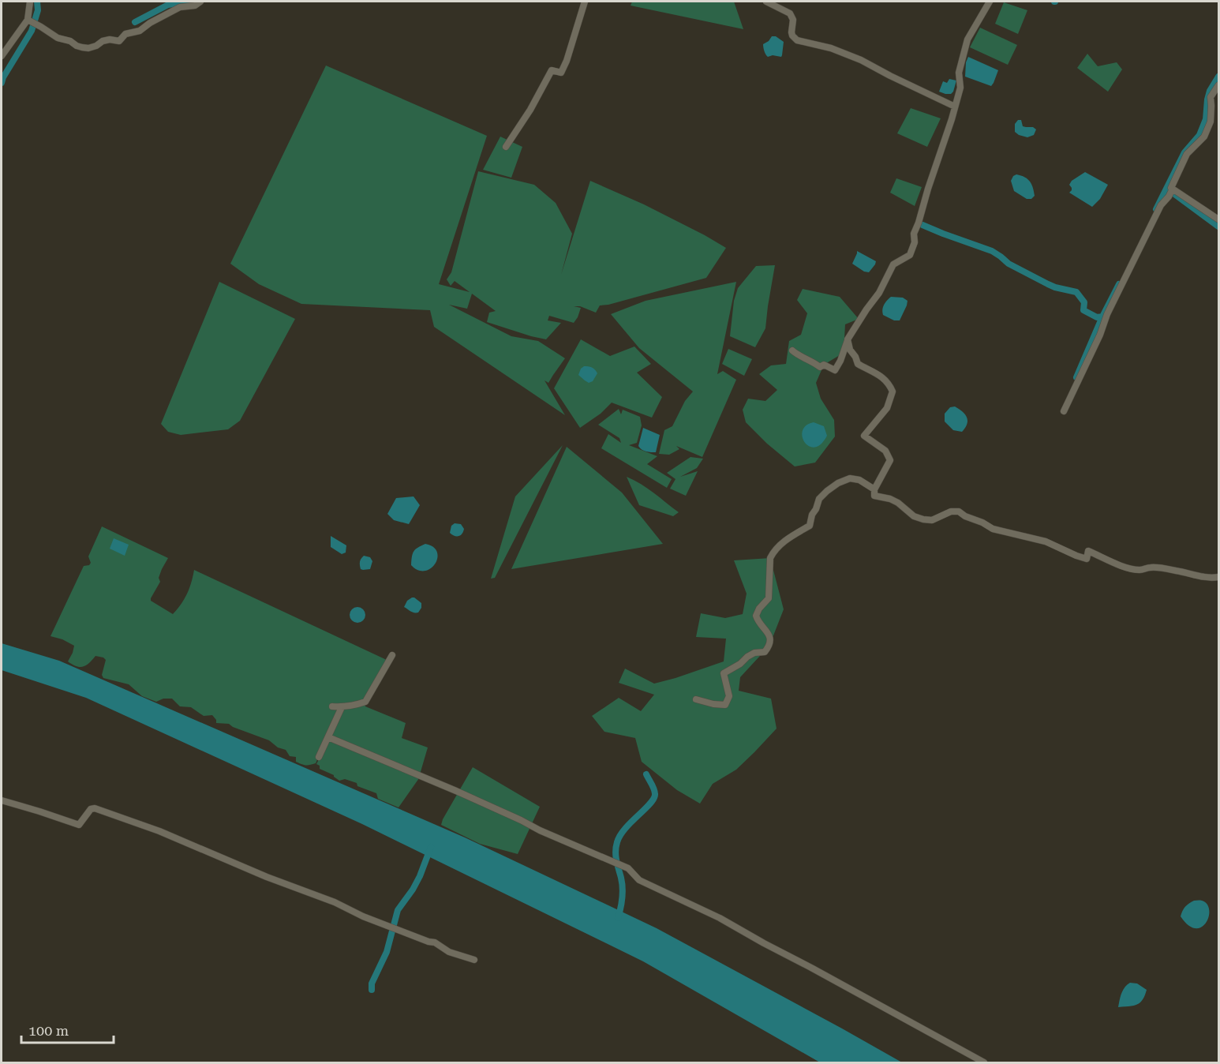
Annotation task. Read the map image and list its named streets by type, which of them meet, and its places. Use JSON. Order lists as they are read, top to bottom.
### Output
{
  "scale_bar": "100 m"
}
